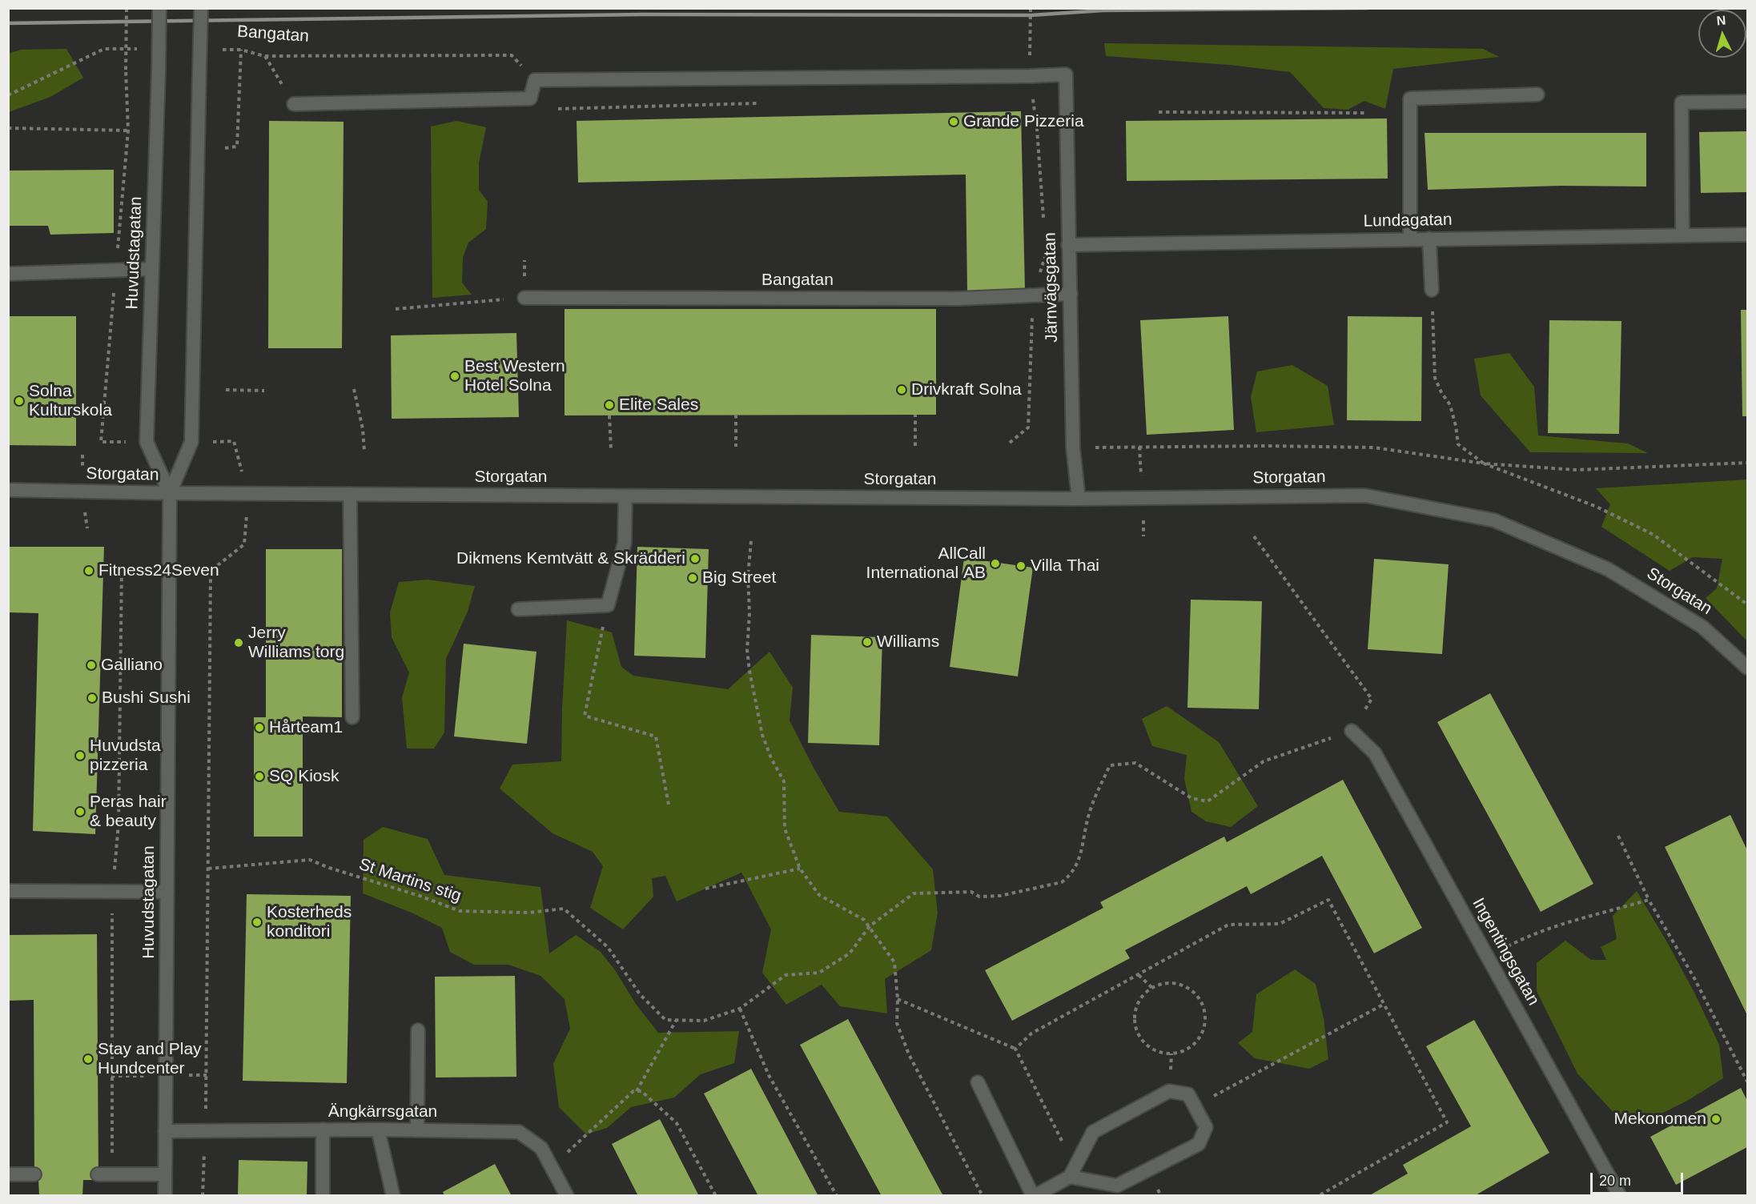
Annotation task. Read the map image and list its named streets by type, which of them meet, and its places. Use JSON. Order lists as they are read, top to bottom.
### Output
{
  "streets": {
    "street": [
      "Bangatan",
      "Lundagatan",
      "Huvudstagatan",
      "Järnvägsgatan",
      "Storgatan",
      "Ingentingsgatan",
      "Ängkärrsgatan"
    ],
    "path": ["St Martins stig"]
  },
  "crossings": [
    ["Bangatan", "Järnvägsgatan"],
    ["Lundagatan", "Järnvägsgatan"],
    ["Huvudstagatan", "Storgatan"],
    ["Huvudstagatan", "Ängkärrsgatan"],
    ["Järnvägsgatan", "Storgatan"],
    ["St Martins stig", "Ingentingsgatan"]
  ],
  "places": [
    "Grande Pizzeria",
    "Best Western Hotel Solna",
    "Drivkraft Solna",
    "Solna Kulturskola",
    "Elite Sales",
    "Dikmens Kemtvätt & Skrädderi",
    "AllCall International AB",
    "Villa Thai",
    "Fitness24Seven",
    "Big Street",
    "Williams",
    "Jerry Williams torg",
    "Galliano",
    "Bushi Sushi",
    "Hårteam1",
    "Huvudsta pizzeria",
    "SQ Kiosk",
    "Peras hair & beauty",
    "Kosterheds konditori",
    "Stay and Play Hundcenter",
    "Mekonomen"
  ],
  "scale_bar": "20 m",
  "north": "top"
}
